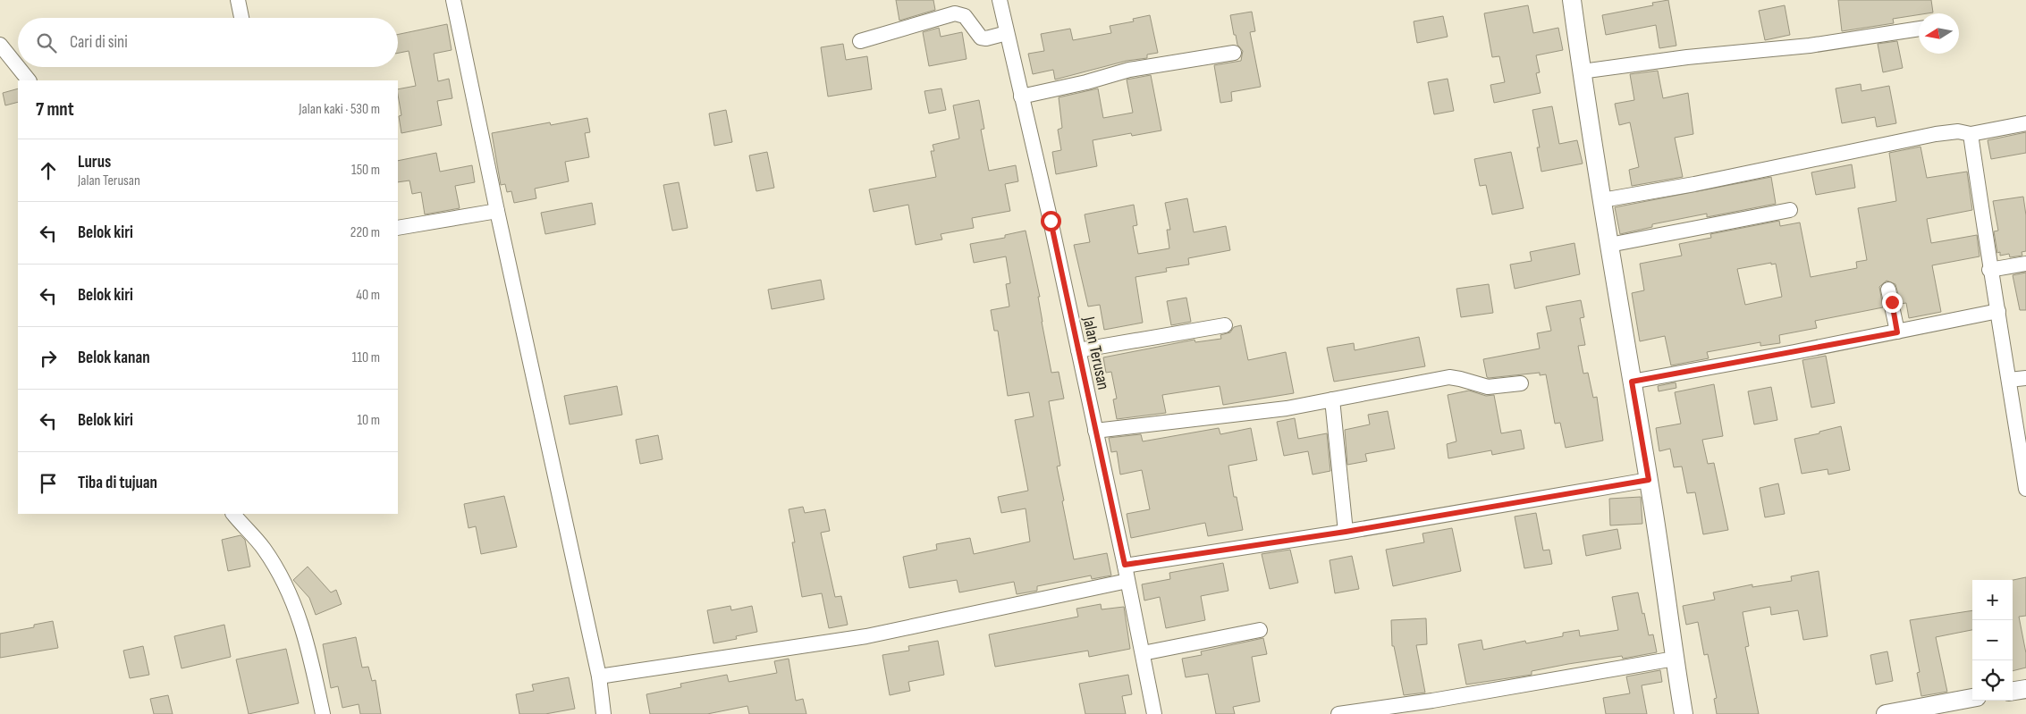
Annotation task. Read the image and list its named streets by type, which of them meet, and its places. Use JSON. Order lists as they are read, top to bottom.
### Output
{
  "streets": {
    "street": ["Jalan Terusan"]
  },
  "north": "left",
  "page": {
    "search": "Cari di sini",
    "heading": ["7 mnt", "Jalan kaki · 530 m"],
    "list": [
      ["Lurus", "Jalan Terusan", "150 m"],
      ["Belok kiri", "220 m"],
      ["Belok kiri", "40 m"],
      ["Belok kanan", "110 m"],
      ["Belok kiri", "10 m"],
      "Tiba di tujuan"
    ],
    "map_buttons": ["+", "−"]
  }
}
